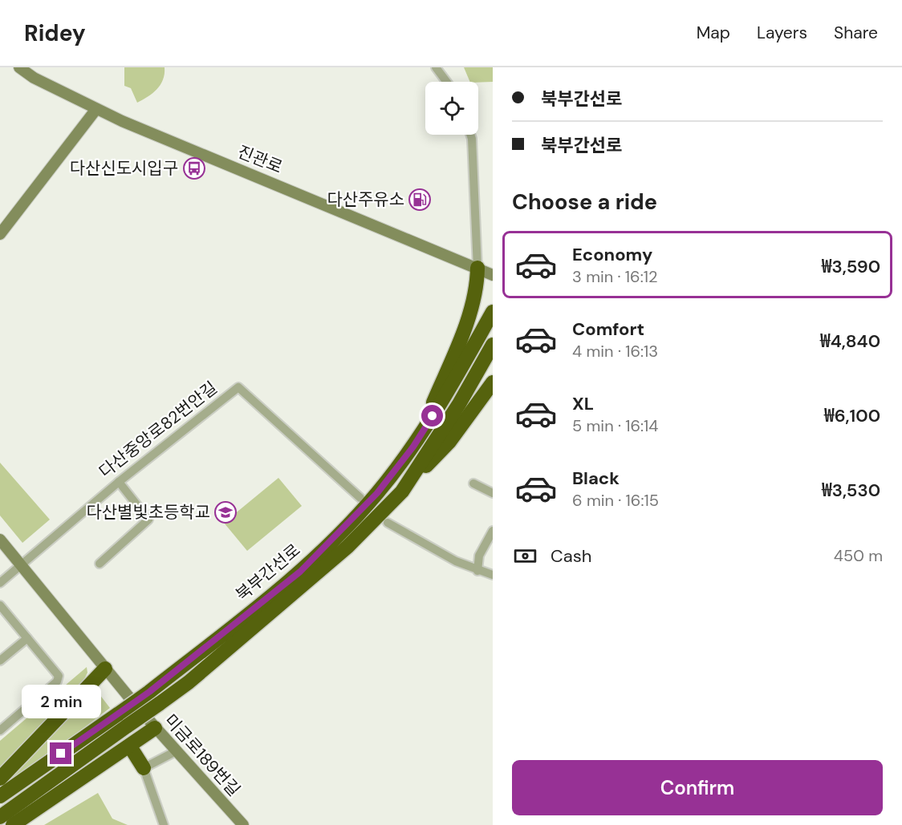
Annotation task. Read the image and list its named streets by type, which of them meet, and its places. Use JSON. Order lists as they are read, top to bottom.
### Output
{
  "streets": {
    "highway": ["북부간선로"],
    "street": ["진관로", "다산중앙로82번안길", "미금로189번길"]
  },
  "crossings": [
    ["다산중앙로82번안길", "미금로189번길"]
  ],
  "places": {
    "bus stop": ["다산신도시입구"],
    "fuel station": ["다산주유소"],
    "school or university": ["다산별빛초등학교"]
  },
  "page": {
    "header": "Ridey",
    "nav": ["Map", "Layers", "Share"],
    "banner": ["북부간선로", "북부간선로"],
    "heading": "Choose a ride",
    "list": [
      {
        "name": "Economy",
        "note": "3 min · 16:12",
        "value": "₩3,590"
      },
      {
        "name": "Comfort",
        "note": "4 min · 16:13",
        "value": "₩4,840"
      },
      {
        "name": "XL",
        "note": "5 min · 16:14",
        "value": "₩6,100"
      },
      {
        "name": "Black",
        "note": "6 min · 16:15",
        "value": "₩3,530"
      }
    ],
    "pay": ["Cash", "450 m"],
    "bubble": "2 min",
    "buttons": "Confirm"
  }
}
